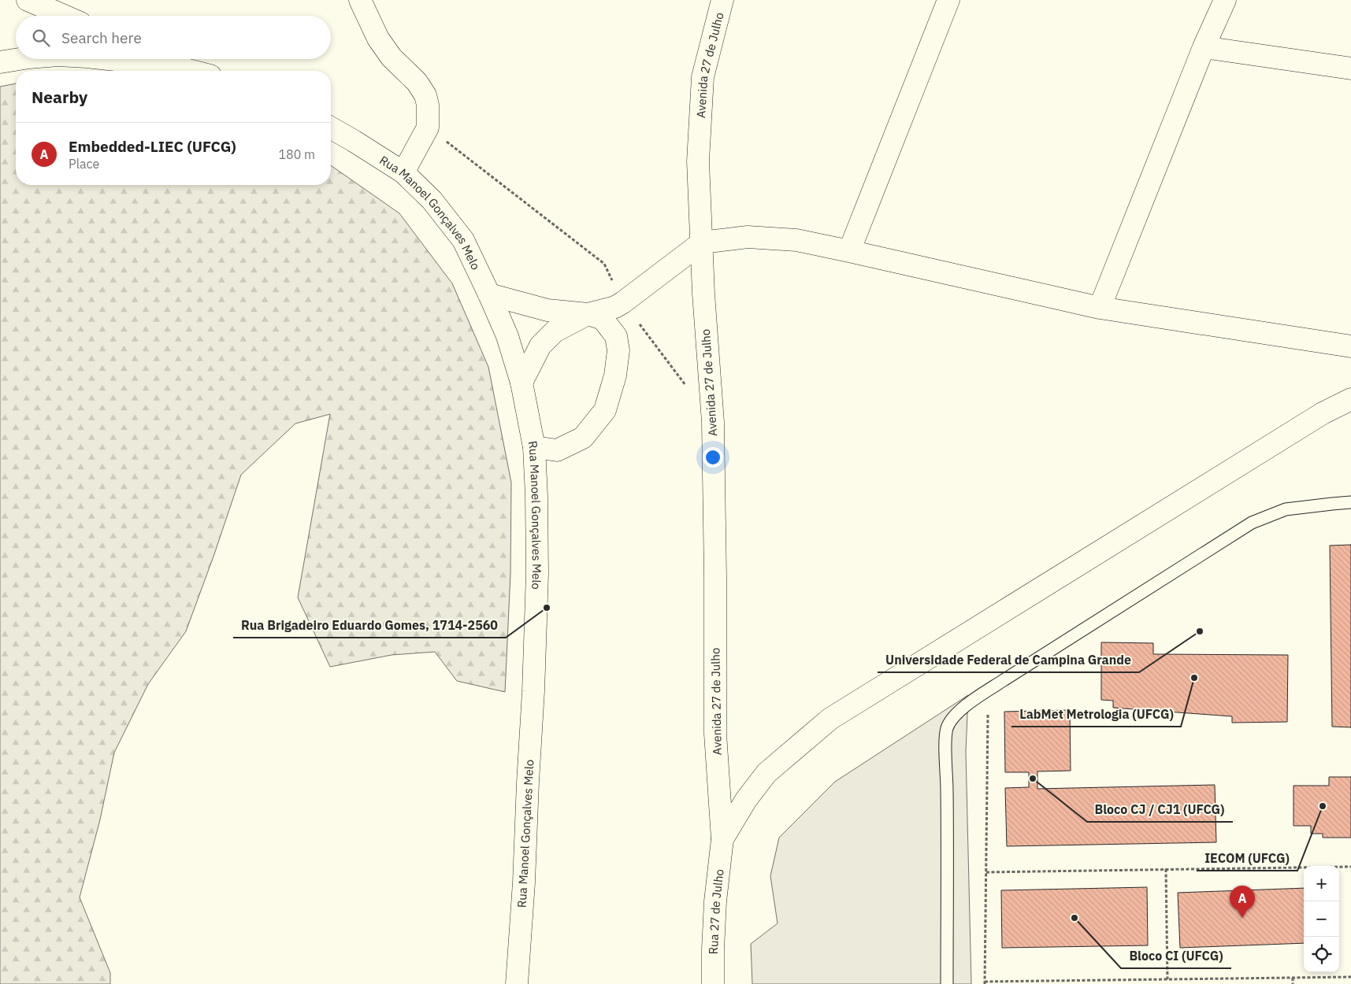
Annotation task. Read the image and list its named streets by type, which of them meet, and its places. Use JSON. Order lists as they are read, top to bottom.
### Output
{
  "streets": {
    "street": ["Avenida 27 de Julho", "Rua Manoel Gonçalves Melo", "Rua 27 de Julho"]
  },
  "crossings": [
    ["Avenida 27 de Julho", "Rua 27 de Julho"]
  ],
  "places": [
    "Rua Brigadeiro Eduardo Gomes, 1714-2560",
    "Universidade Federal de Campina Grande",
    "LabMet Metrologia (UFCG)",
    "Bloco CJ / CJ1 (UFCG)",
    "IECOM (UFCG)",
    "Bloco CI (UFCG)"
  ],
  "page": {
    "search": "Search here",
    "heading": "Nearby",
    "list": [
      {
        "mark": "A",
        "name": "Embedded-LIEC (UFCG)",
        "note": "Place",
        "value": "180 m"
      }
    ],
    "map_buttons": ["+", "−"],
    "pins": "A"
  }
}
